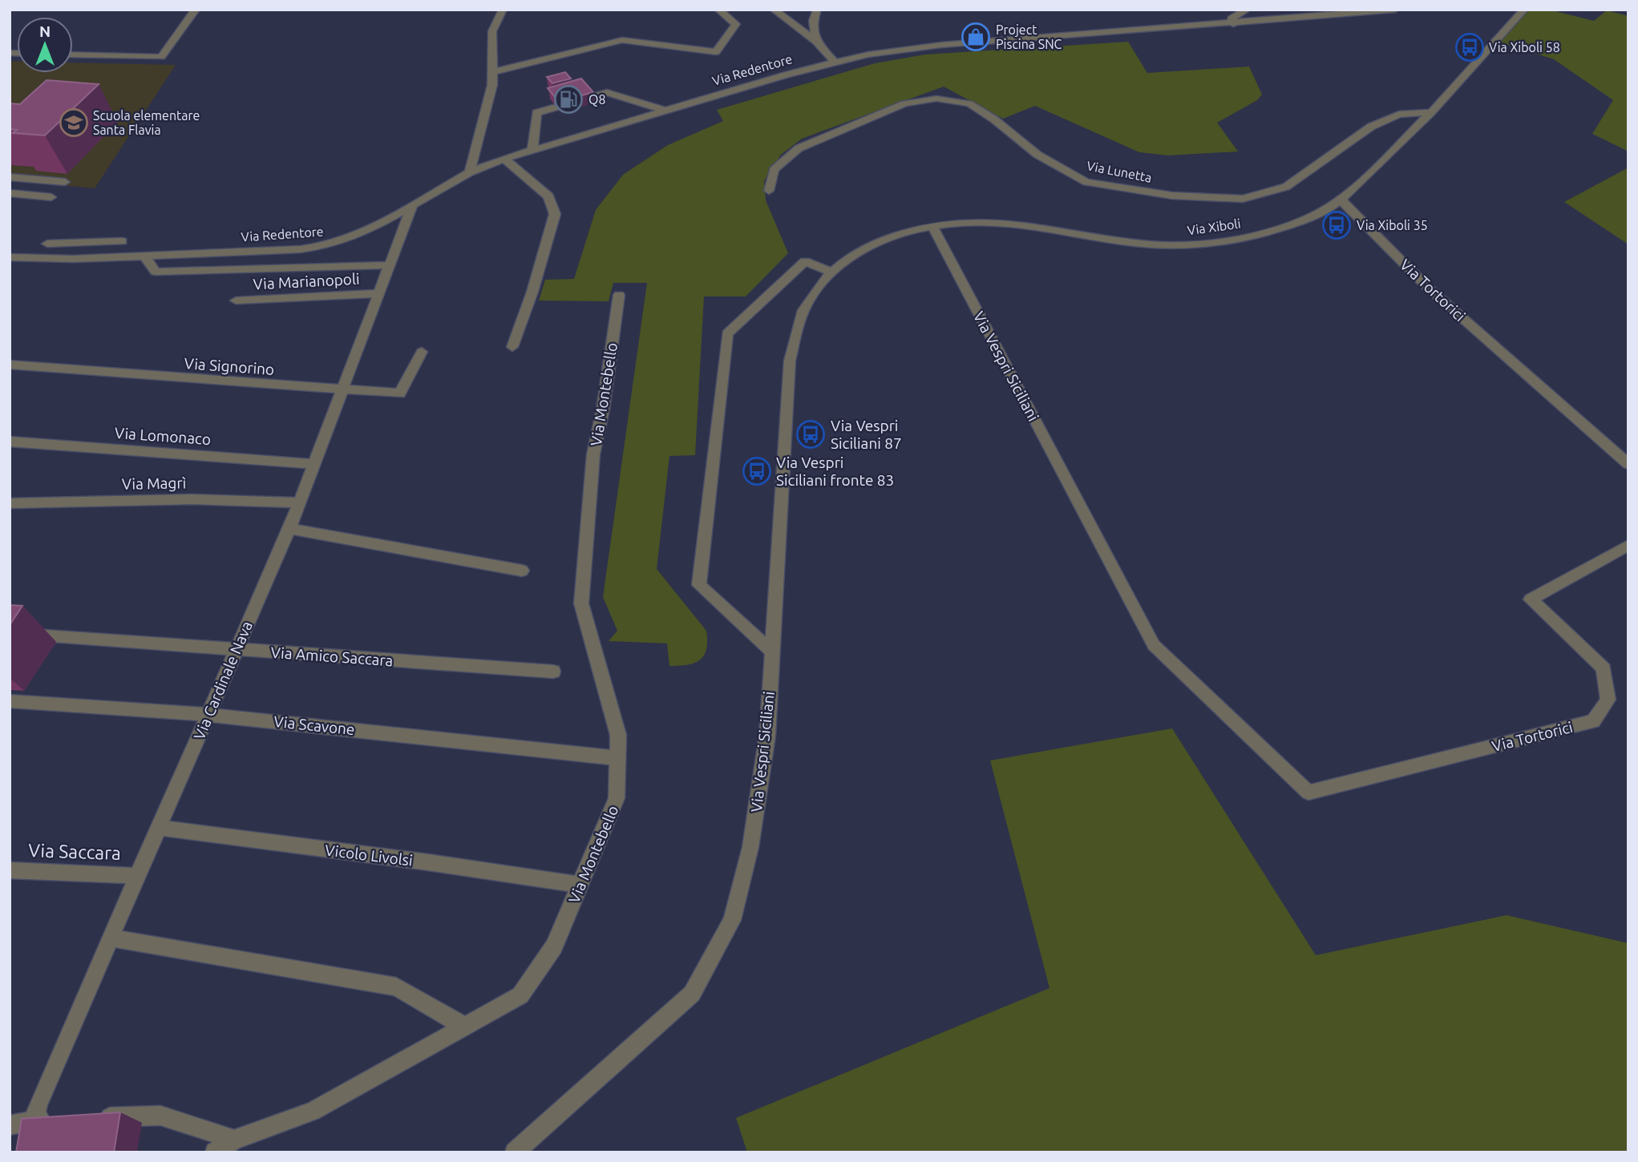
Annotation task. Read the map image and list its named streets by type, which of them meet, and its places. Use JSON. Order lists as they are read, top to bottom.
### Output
{
  "streets": {
    "street": [
      "Via Redentore",
      "Via Lunetta",
      "Via Xiboli",
      "Via Marianopoli",
      "Via Tortorici",
      "Via Signorino",
      "Via Vespri Siciliani",
      "Via Montebello",
      "Via Lomonaco",
      "Via Magrì",
      "Via Amico Saccara",
      "Via Cardinale Nava",
      "Via Scavone",
      "Via Saccara",
      "Vicolo Livolsi"
    ]
  },
  "crossings": [
    ["Via Redentore", "Via Cardinale Nava"],
    ["Via Lunetta", "Via Xiboli"],
    ["Via Xiboli", "Via Tortorici"],
    ["Via Xiboli", "Via Vespri Siciliani"],
    ["Via Marianopoli", "Via Cardinale Nava"],
    ["Via Tortorici", "Via Vespri Siciliani"],
    ["Via Signorino", "Via Cardinale Nava"],
    ["Via Montebello", "Via Scavone"],
    ["Via Montebello", "Vicolo Livolsi"],
    ["Via Lomonaco", "Via Cardinale Nava"],
    ["Via Magrì", "Via Cardinale Nava"],
    ["Via Amico Saccara", "Via Cardinale Nava"],
    ["Via Cardinale Nava", "Via Scavone"],
    ["Via Cardinale Nava", "Via Saccara"],
    ["Via Cardinale Nava", "Vicolo Livolsi"]
  ],
  "places": {
    "shop": ["Project Piscina SNC"],
    "bus stop": [
      "Via Xiboli 58",
      "Via Xiboli 35",
      "Via Vespri Siciliani 87",
      "Via Vespri Siciliani fronte 83"
    ],
    "fuel station": ["Q8"],
    "school or university": ["Scuola elementare Santa Flavia"]
  },
  "north": "top"
}
